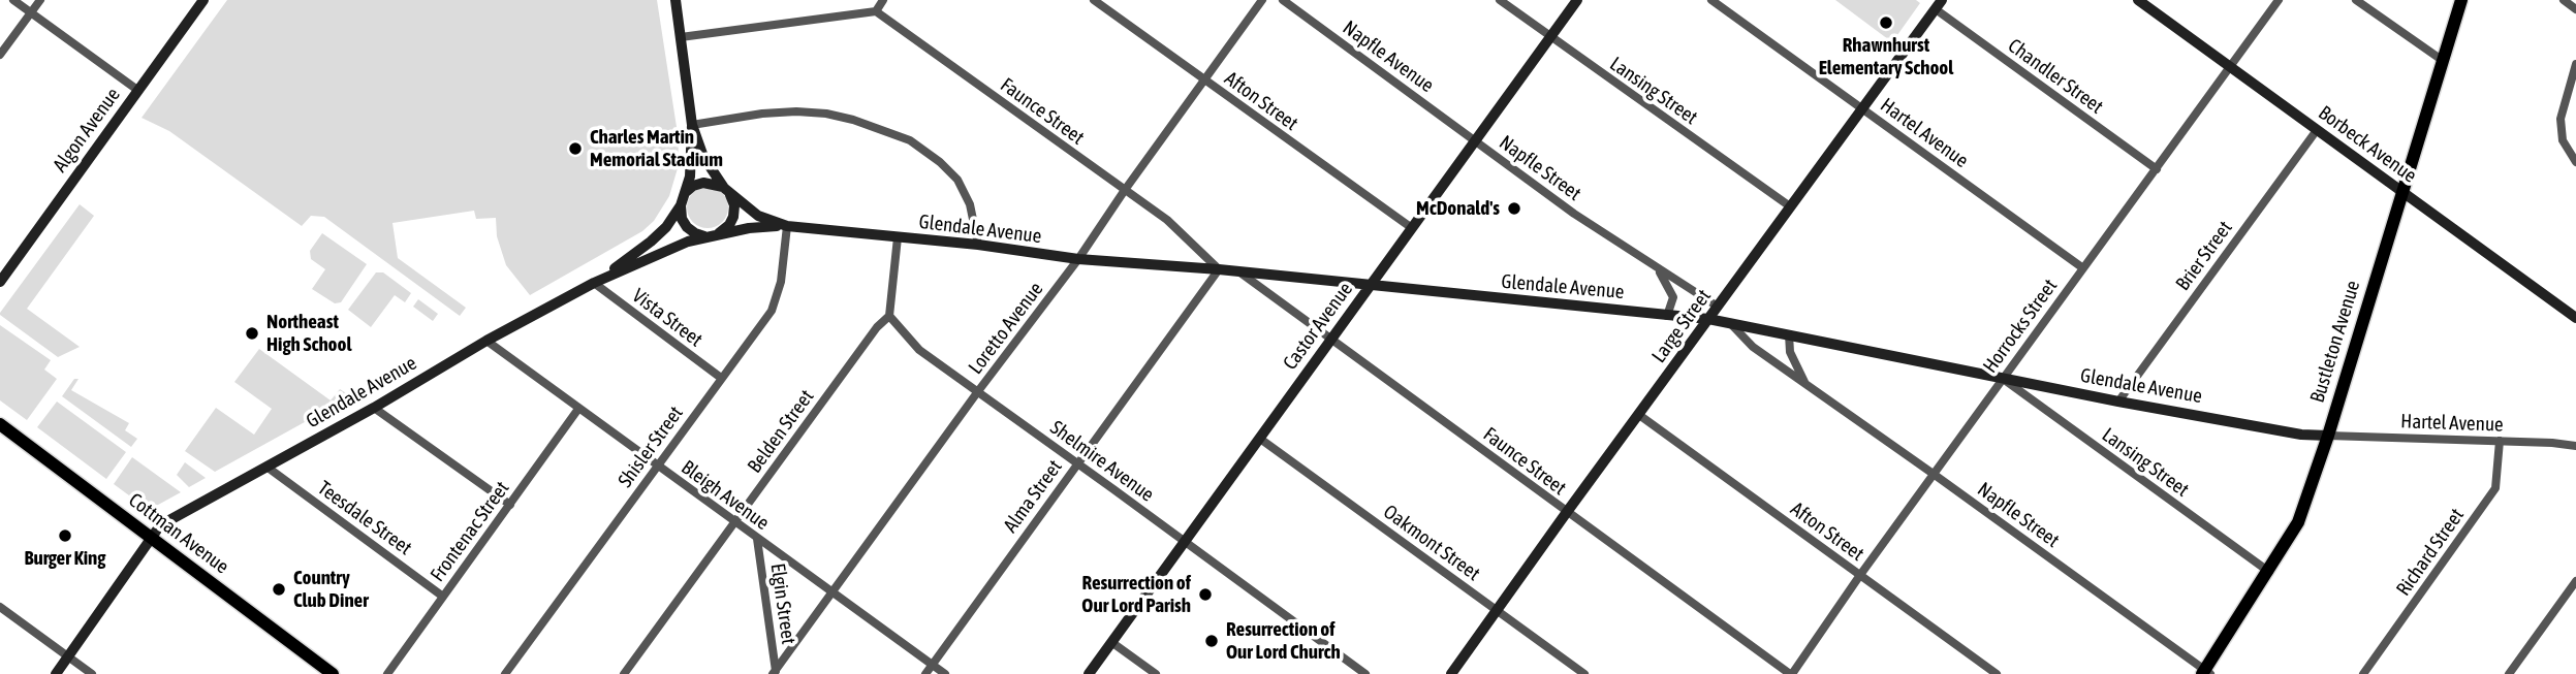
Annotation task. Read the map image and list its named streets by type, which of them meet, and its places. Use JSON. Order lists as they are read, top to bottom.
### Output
{
  "streets": {
    "main road": ["Bustleton Avenue", "Cottman Avenue"],
    "street": [
      "Napfle Avenue",
      "Chandler Street",
      "Lansing Street",
      "Afton Street",
      "Faunce Street",
      "Algon Avenue",
      "Hartel Avenue",
      "Borbeck Avenue",
      "Napfle Street",
      "Glendale Avenue",
      "Brier Street",
      "Vista Street",
      "Castor Avenue",
      "Large Street",
      "Horrocks Street",
      "Loretto Avenue",
      "Belden Street",
      "Shisler Street",
      "Shelmire Avenue",
      "Bleigh Avenue",
      "Alma Street",
      "Teesdale Street",
      "Frontenac Street",
      "Oakmont Street",
      "Richard Street",
      "Elgin Street"
    ]
  },
  "crossings": [
    ["Napfle Avenue", "Napfle Street"],
    ["Napfle Avenue", "Castor Avenue"],
    ["Chandler Street", "Large Street"],
    ["Chandler Street", "Horrocks Street"],
    ["Lansing Street", "Glendale Avenue"],
    ["Lansing Street", "Castor Avenue"],
    ["Lansing Street", "Large Street"],
    ["Lansing Street", "Horrocks Street"],
    ["Lansing Street", "Bustleton Avenue"],
    ["Afton Street", "Castor Avenue"],
    ["Afton Street", "Large Street"],
    ["Afton Street", "Horrocks Street"],
    ["Afton Street", "Loretto Avenue"],
    ["Faunce Street", "Glendale Avenue"],
    ["Faunce Street", "Castor Avenue"],
    ["Faunce Street", "Large Street"],
    ["Faunce Street", "Horrocks Street"],
    ["Faunce Street", "Loretto Avenue"],
    ["Faunce Street", "Alma Street"],
    ["Hartel Avenue", "Glendale Avenue"],
    ["Hartel Avenue", "Large Street"],
    ["Hartel Avenue", "Horrocks Street"],
    ["Hartel Avenue", "Bustleton Avenue"],
    ["Hartel Avenue", "Richard Street"],
    ["Borbeck Avenue", "Brier Street"],
    ["Borbeck Avenue", "Horrocks Street"],
    ["Borbeck Avenue", "Bustleton Avenue"],
    ["Napfle Street", "Glendale Avenue"],
    ["Napfle Street", "Castor Avenue"],
    ["Napfle Street", "Large Street"],
    ["Napfle Street", "Horrocks Street"],
    ["Napfle Street", "Bustleton Avenue"],
    ["Glendale Avenue", "Brier Street"],
    ["Glendale Avenue", "Vista Street"],
    ["Glendale Avenue", "Castor Avenue"],
    ["Glendale Avenue", "Large Street"],
    ["Glendale Avenue", "Horrocks Street"],
    ["Glendale Avenue", "Loretto Avenue"],
    ["Glendale Avenue", "Bustleton Avenue"],
    ["Glendale Avenue", "Shisler Street"],
    ["Glendale Avenue", "Bleigh Avenue"],
    ["Glendale Avenue", "Alma Street"],
    ["Glendale Avenue", "Teesdale Street"],
    ["Glendale Avenue", "Cottman Avenue"],
    ["Vista Street", "Shisler Street"],
    ["Castor Avenue", "Shelmire Avenue"],
    ["Castor Avenue", "Oakmont Street"],
    ["Large Street", "Oakmont Street"],
    ["Loretto Avenue", "Shelmire Avenue"],
    ["Loretto Avenue", "Bleigh Avenue"],
    ["Loretto Avenue", "Elgin Street"],
    ["Belden Street", "Shelmire Avenue"],
    ["Belden Street", "Bleigh Avenue"],
    ["Shisler Street", "Bleigh Avenue"],
    ["Shelmire Avenue", "Alma Street"],
    ["Bleigh Avenue", "Alma Street"],
    ["Bleigh Avenue", "Frontenac Street"],
    ["Bleigh Avenue", "Elgin Street"],
    ["Teesdale Street", "Frontenac Street"]
  ],
  "places": [
    "Rhawnhurst Elementary School",
    "Charles Martin Memorial Stadium",
    "McDonald's",
    "Northeast High School",
    "Burger King",
    "Country Club Diner",
    "Resurrection of Our Lord Parish",
    "Resurrection of Our Lord Church"
  ]
}
